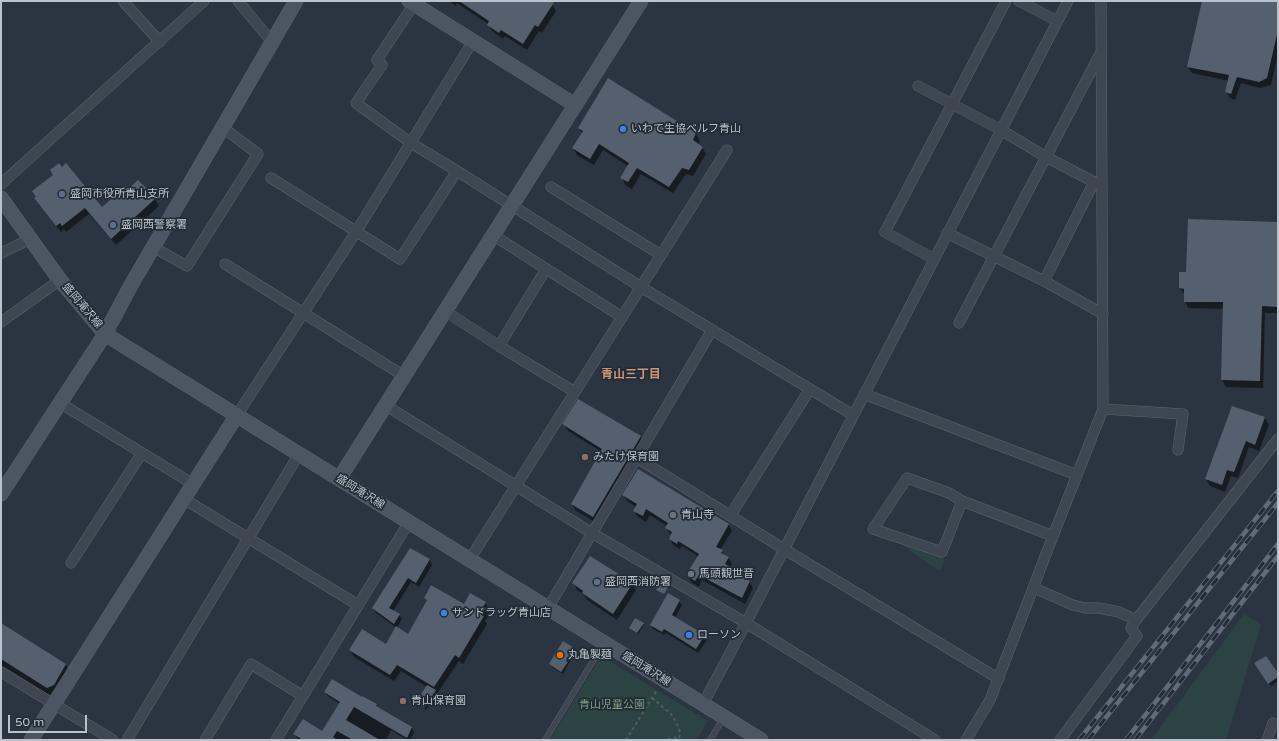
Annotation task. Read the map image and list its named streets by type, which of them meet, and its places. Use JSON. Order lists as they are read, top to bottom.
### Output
{
  "streets": {
    "street": ["盛岡滝沢線"]
  },
  "districts": ["青山三丁目"],
  "parks": ["青山児童公園"],
  "places": [
    "いわて生協ベルフ青山",
    "盛岡市役所青山支所",
    "盛岡西警察署",
    "みたけ保育園",
    "青山寺",
    "馬頭観世音",
    "盛岡西消防署",
    "サンドラッグ青山店",
    "ローソン",
    "丸亀製麺",
    "青山保育園"
  ],
  "scale_bar": "50 m"
}
